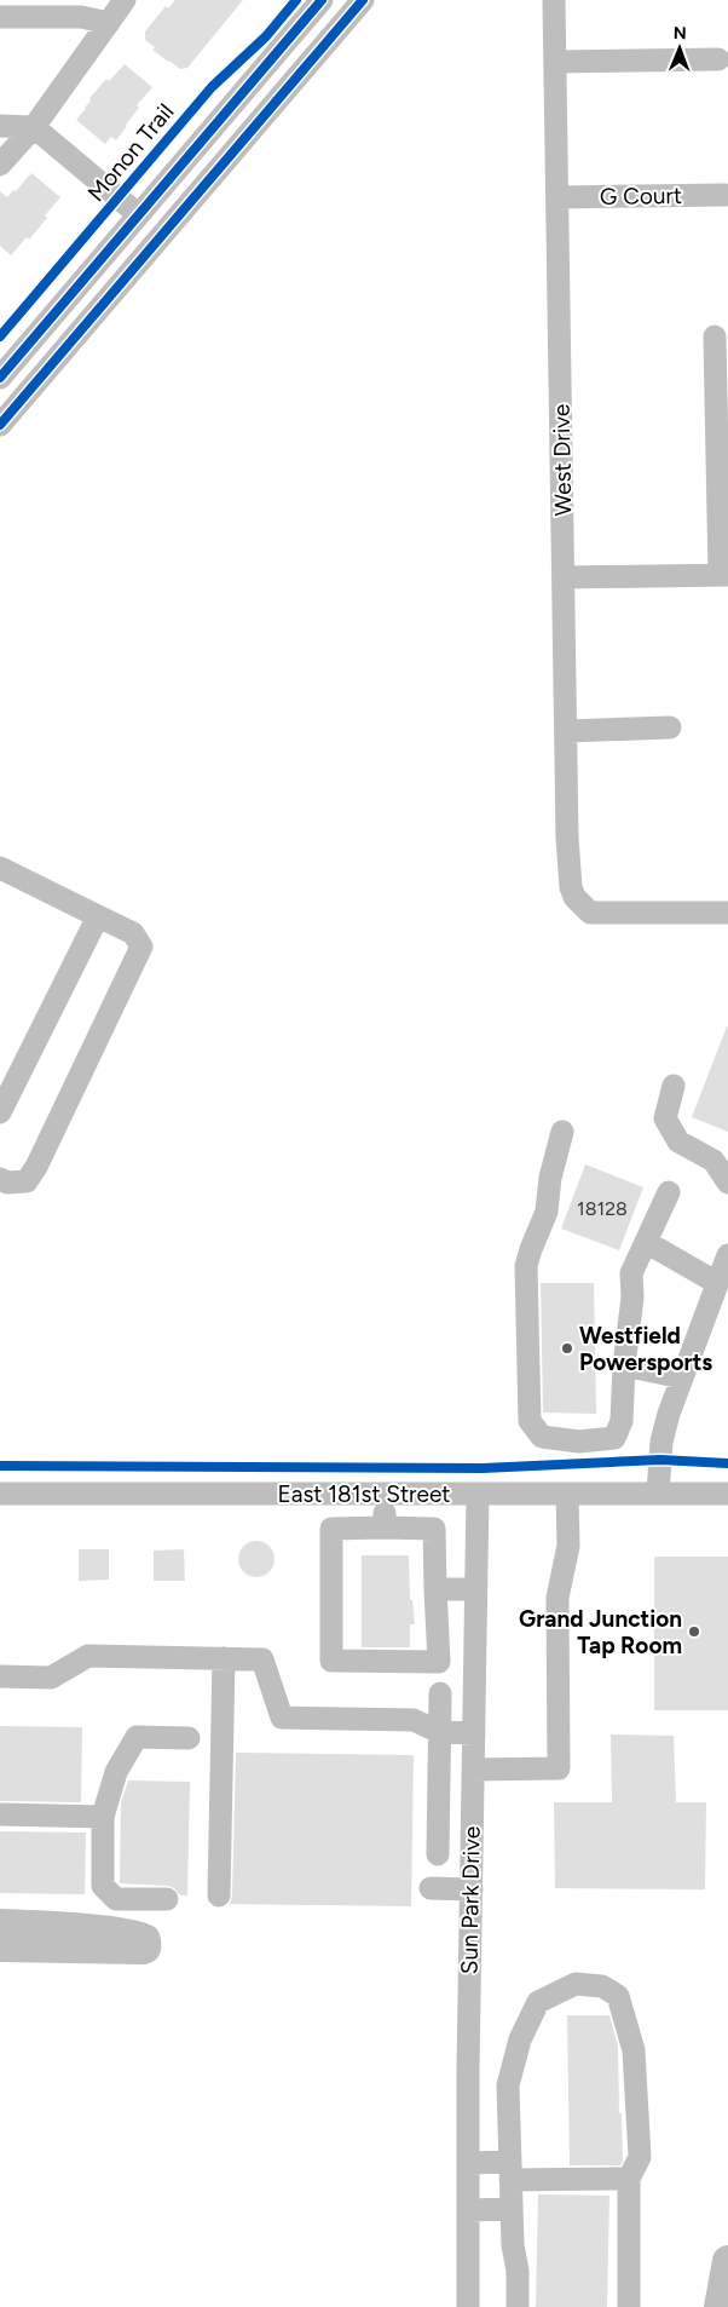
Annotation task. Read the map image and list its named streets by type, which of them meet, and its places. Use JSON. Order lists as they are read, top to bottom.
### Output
{
  "streets": {
    "street": [
      "G Court",
      "West Drive",
      "East 181st Street",
      "Sun Park Drive"
    ],
    "cycle path": ["Monon Trail"]
  },
  "crossings": [
    ["G Court", "West Drive"],
    ["East 181st Street", "Sun Park Drive"]
  ],
  "places": ["Westfield Powersports", "Grand Junction Tap Room"],
  "house_numbers": ["18128"],
  "north": "top"
}
